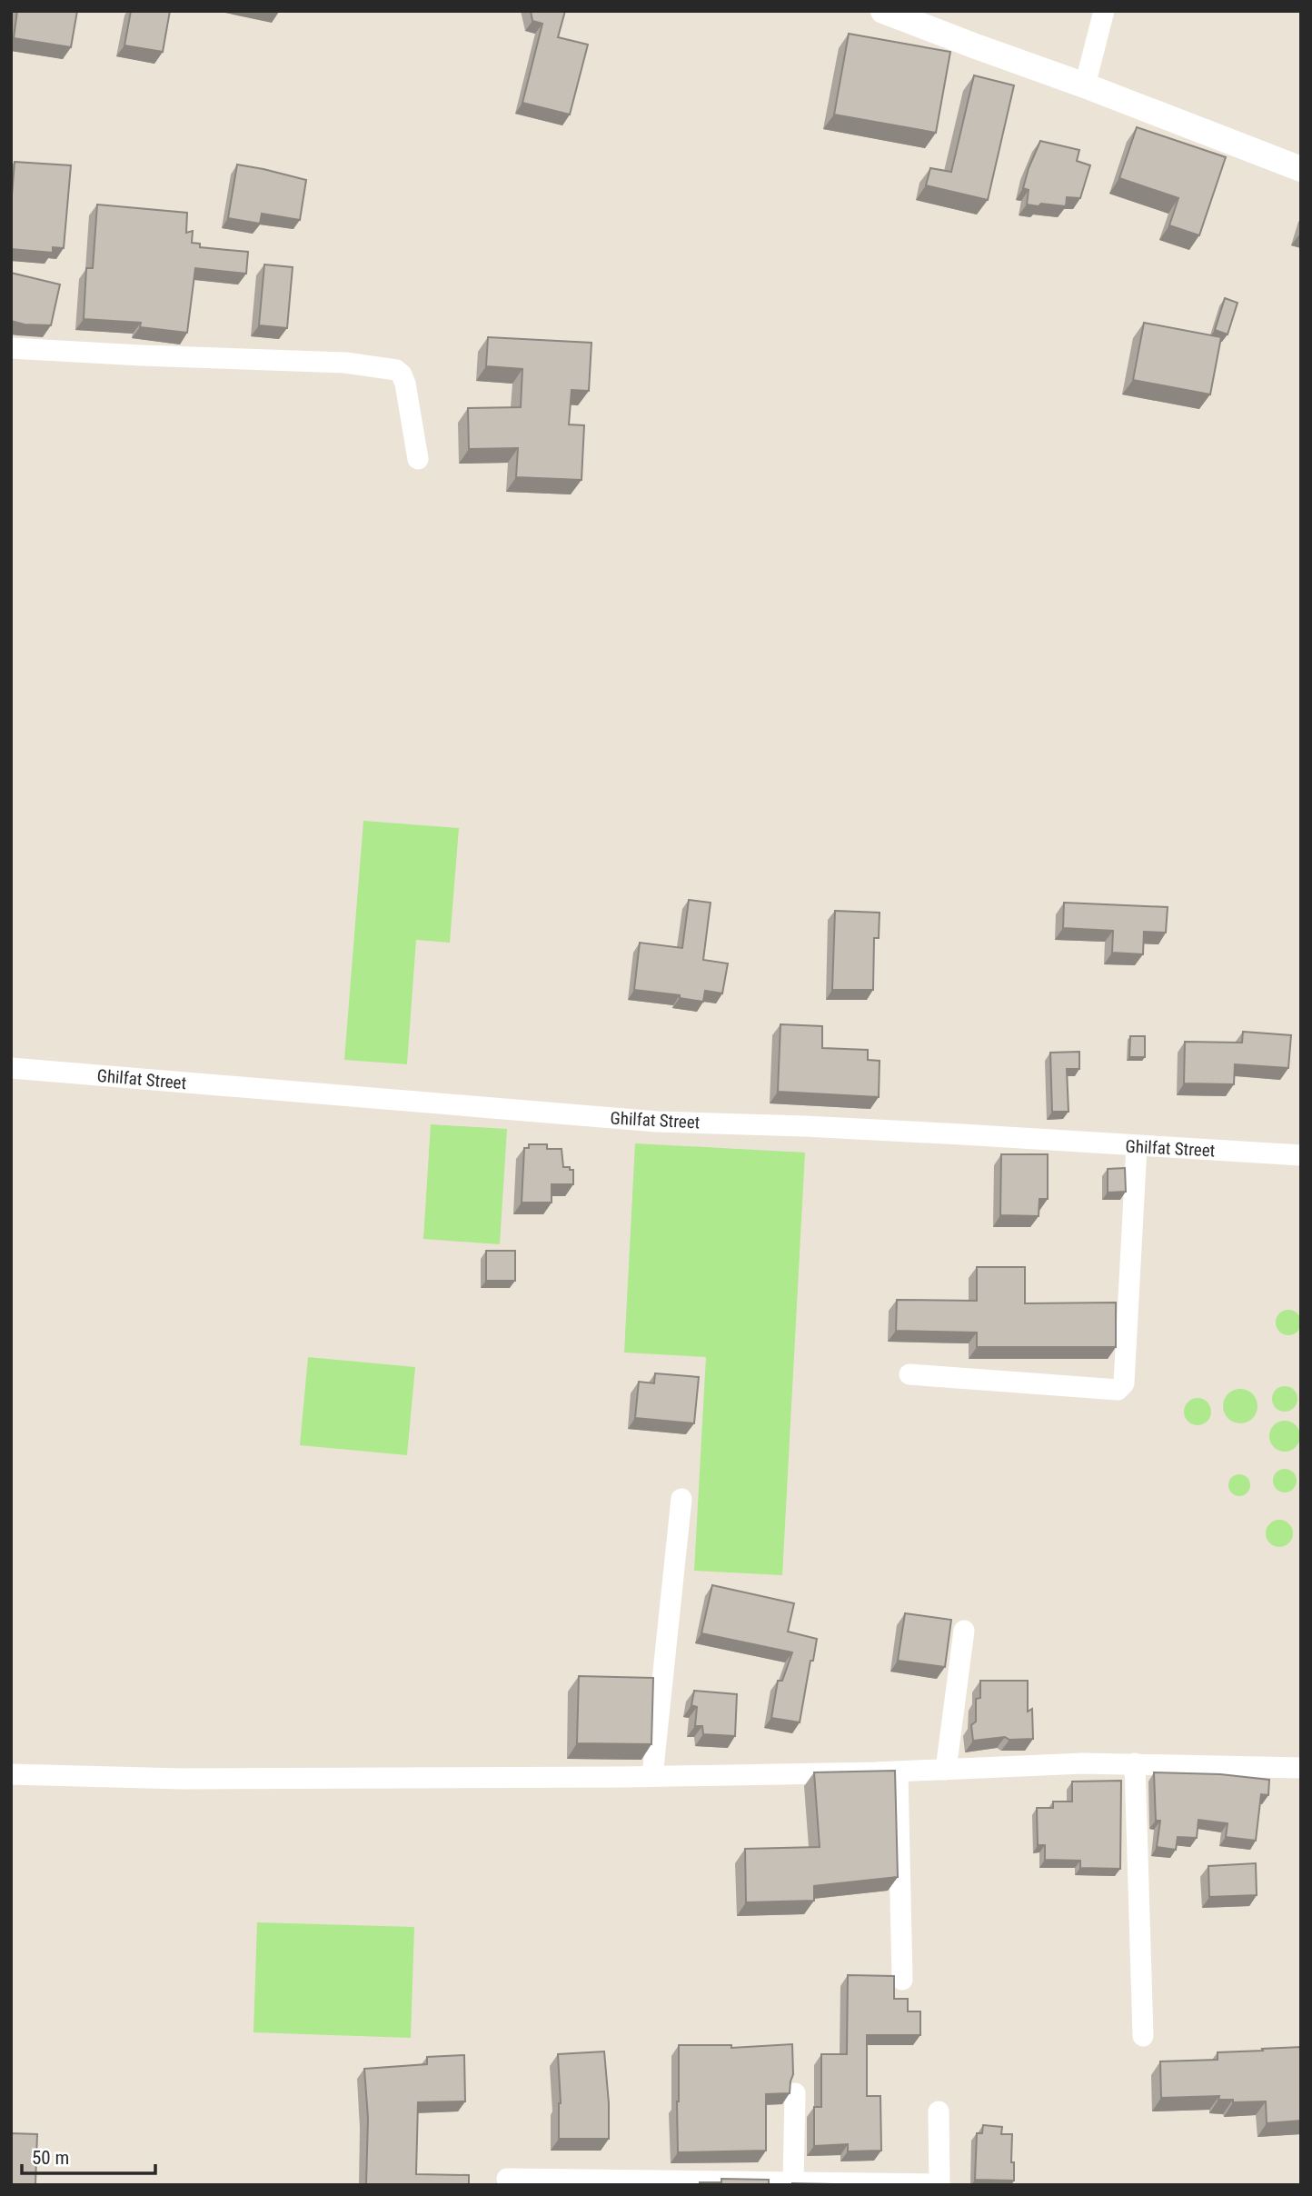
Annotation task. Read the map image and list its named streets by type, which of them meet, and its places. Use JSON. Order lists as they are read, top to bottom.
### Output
{
  "streets": {
    "street": ["Ghilfat Street"]
  },
  "scale_bar": "50 m"
}
